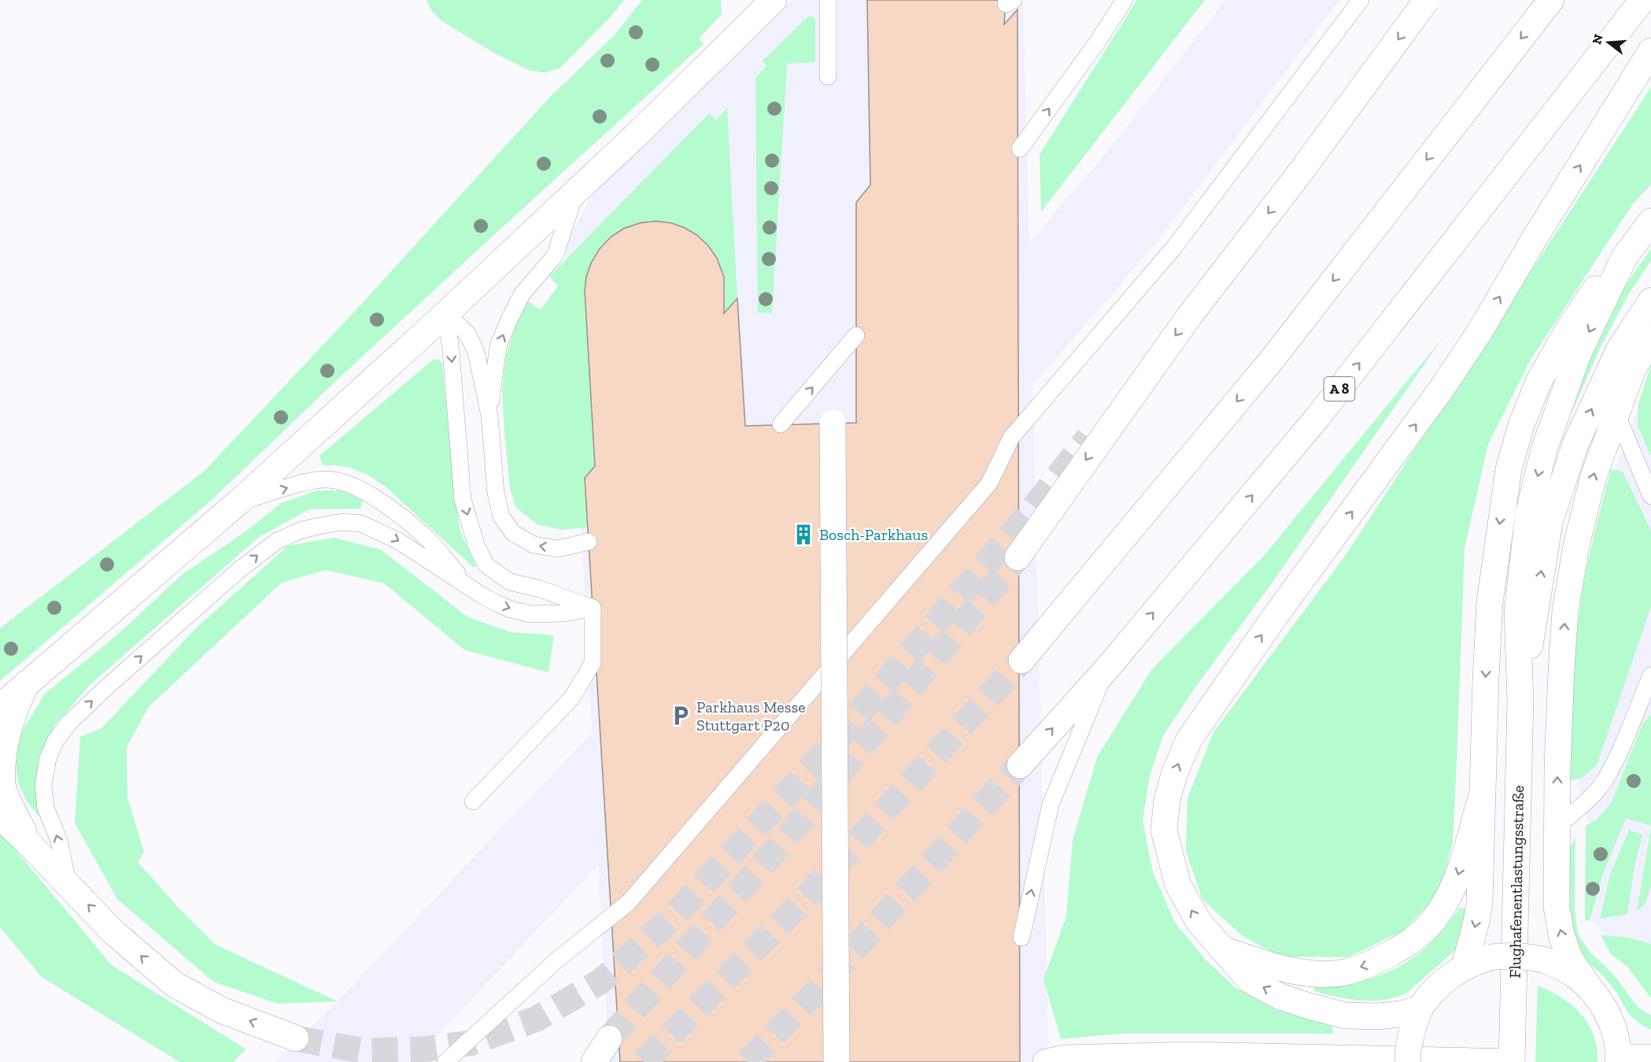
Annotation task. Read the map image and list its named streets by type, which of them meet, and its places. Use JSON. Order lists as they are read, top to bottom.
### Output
{
  "streets": {
    "main road": ["A 8", "Flughafenentlastungsstraße"]
  },
  "places": {
    "building": ["Bosch-Parkhaus"],
    "parking": ["Parkhaus Messe Stuttgart P20"]
  },
  "north": "left"
}
